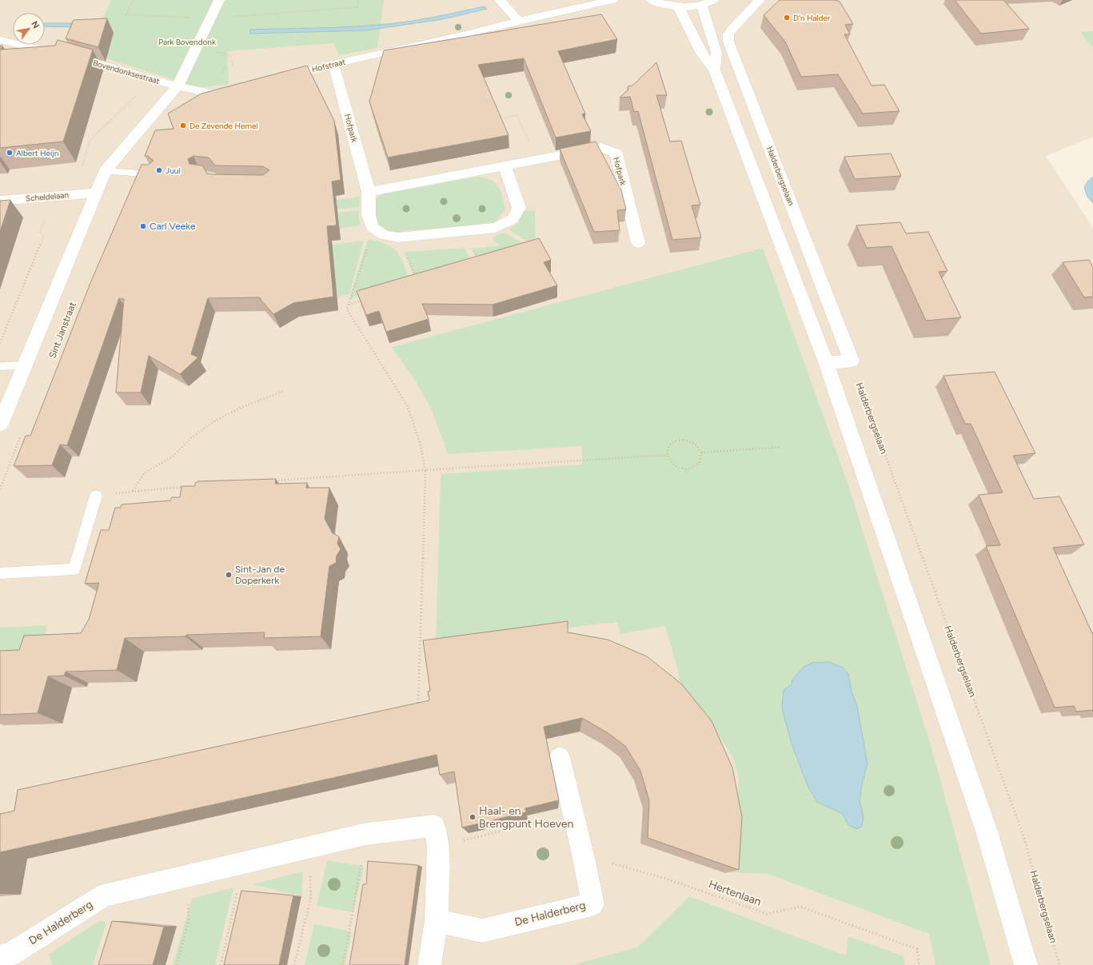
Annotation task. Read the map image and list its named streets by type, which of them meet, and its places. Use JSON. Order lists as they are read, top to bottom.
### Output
{
  "streets": {
    "street": [
      "Hofstraat",
      "Bovendonksestraat",
      "Hofpark",
      "Halderbergselaan",
      "Scheldelaan",
      "De Halderberg"
    ],
    "path": ["Hertenlaan"]
  },
  "crossings": [
    ["Hofstraat", "Hofpark"],
    ["Hertenlaan", "De Halderberg"]
  ],
  "parks": ["Park Bovendonk"],
  "places": [
    "D'n Halder",
    "De Zevende Hemel",
    "Albert Heijn",
    "Juul",
    "Carl Veeke",
    "Sint-Jan de Doperkerk",
    "Haal- en Brengpunt Hoeven"
  ],
  "north": "top right"
}
